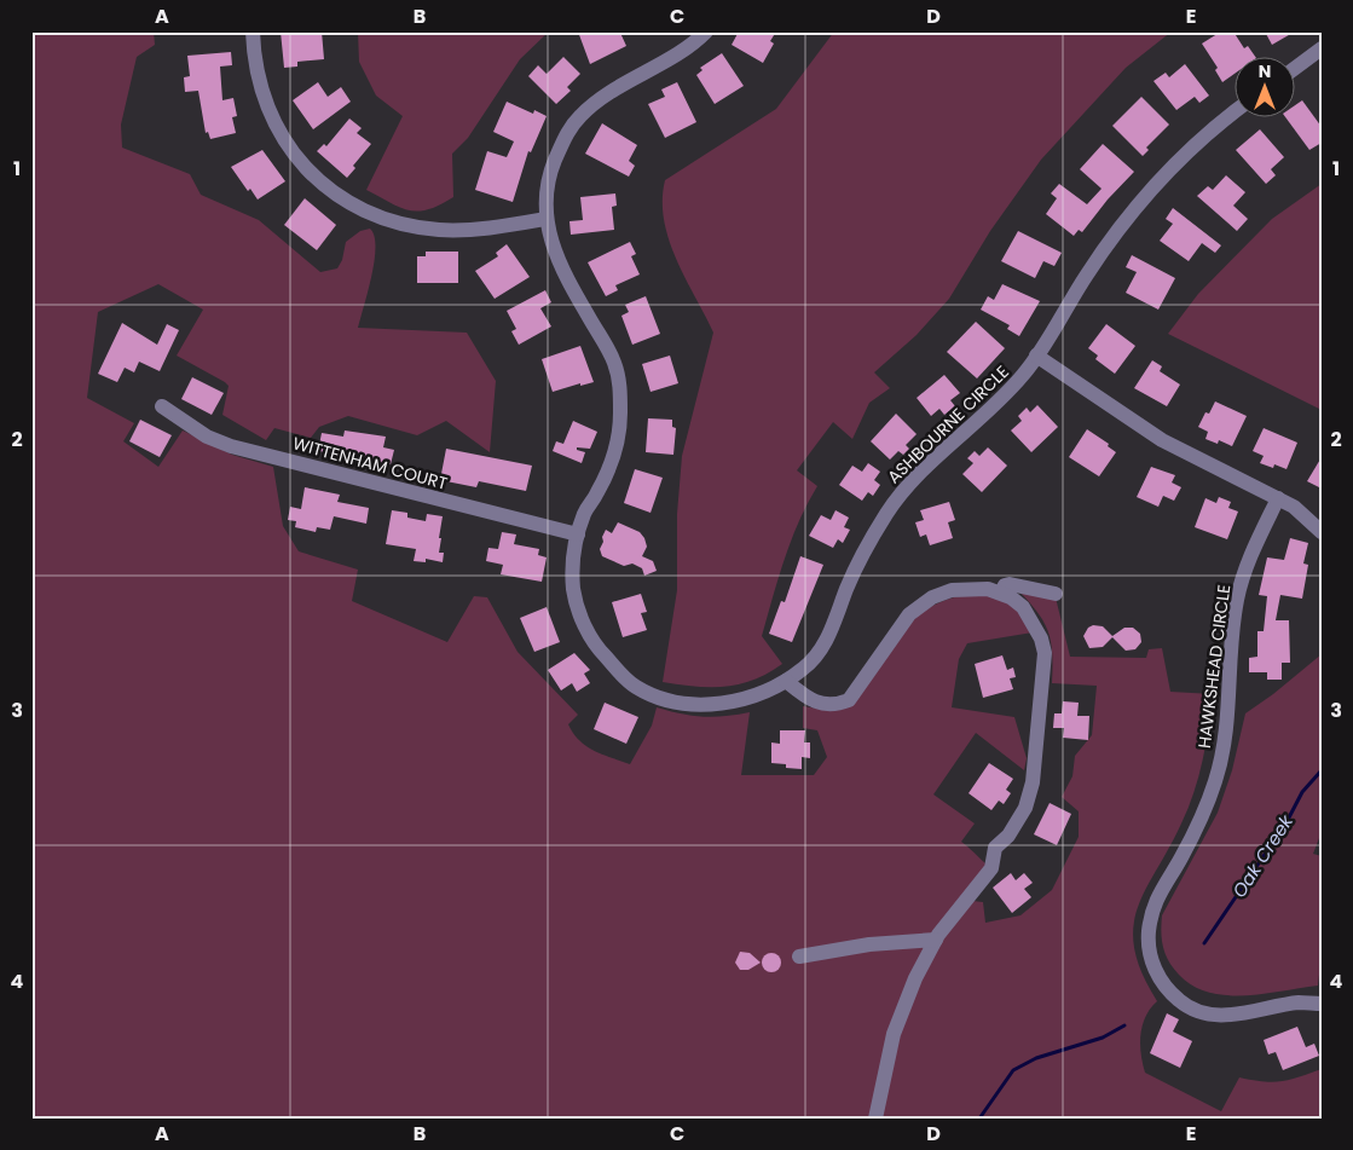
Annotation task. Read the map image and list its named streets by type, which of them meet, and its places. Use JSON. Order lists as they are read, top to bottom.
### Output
{
  "streets": {
    "street": ["ASHBOURNE CIRCLE", "WITTENHAM COURT", "HAWKSHEAD CIRCLE"]
  },
  "crossings": [
    ["ASHBOURNE CIRCLE", "WITTENHAM COURT"]
  ],
  "water": ["Oak Creek"],
  "north": "top",
  "grid": {
    "columns": [
      "A",
      "B",
      "C",
      "D",
      "E"
    ],
    "rows": [
      "1",
      "2",
      "3",
      "4"
    ]
  }
}
